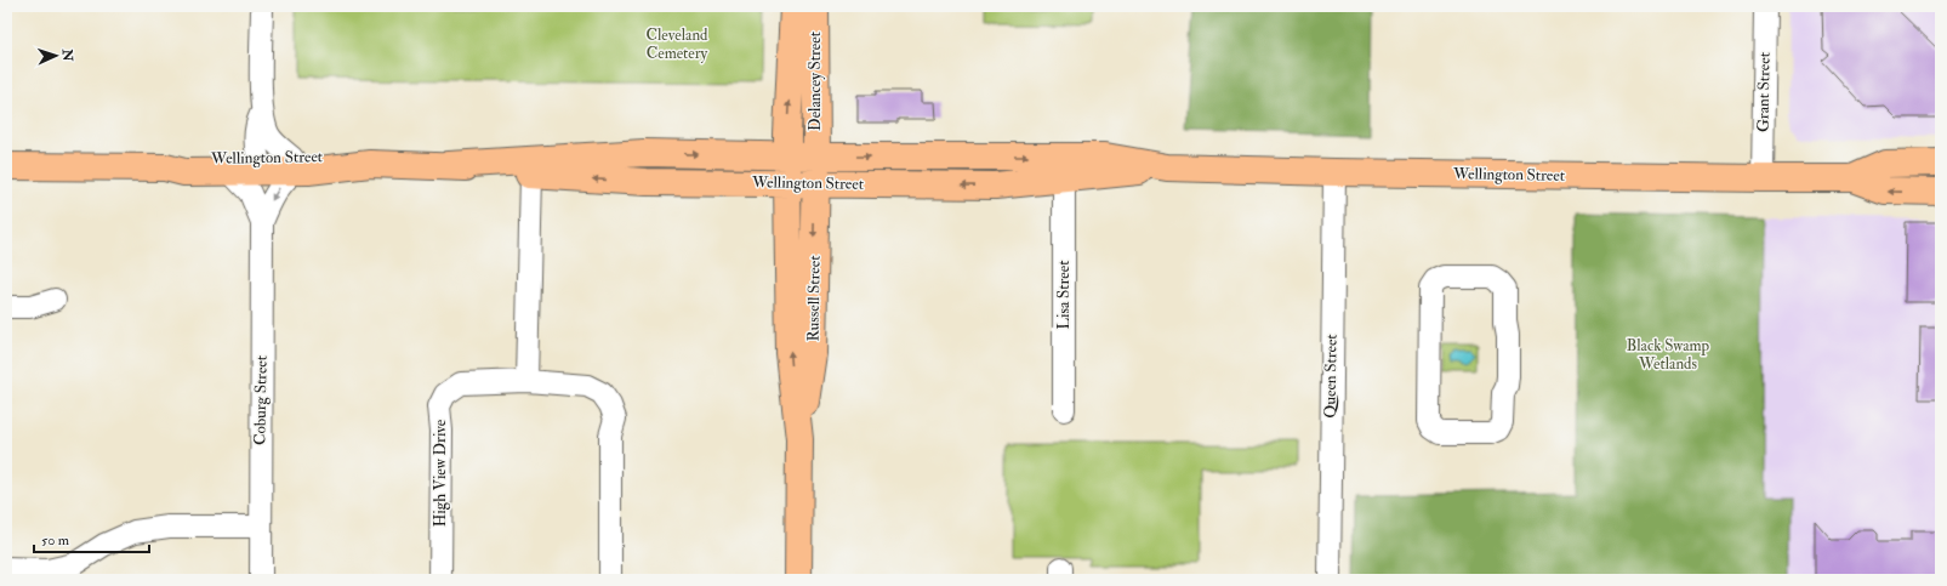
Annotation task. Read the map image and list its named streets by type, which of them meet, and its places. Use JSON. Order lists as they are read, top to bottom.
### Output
{
  "streets": {
    "main road": ["Delancey Street", "Wellington Street", "Russell Street"],
    "street": [
      "Grant Street",
      "Lisa Street",
      "Queen Street",
      "Coburg Street",
      "High View Drive"
    ]
  },
  "crossings": [
    ["Delancey Street", "Wellington Street"],
    ["Delancey Street", "Russell Street"],
    ["Grant Street", "Wellington Street"],
    ["Wellington Street", "Lisa Street"],
    ["Wellington Street", "Russell Street"],
    ["Wellington Street", "Queen Street"],
    ["Wellington Street", "Coburg Street"]
  ],
  "parks": ["Cleveland Cemetery", "Black Swamp Wetlands"],
  "scale_bar": "50 m",
  "north": "right"
}
